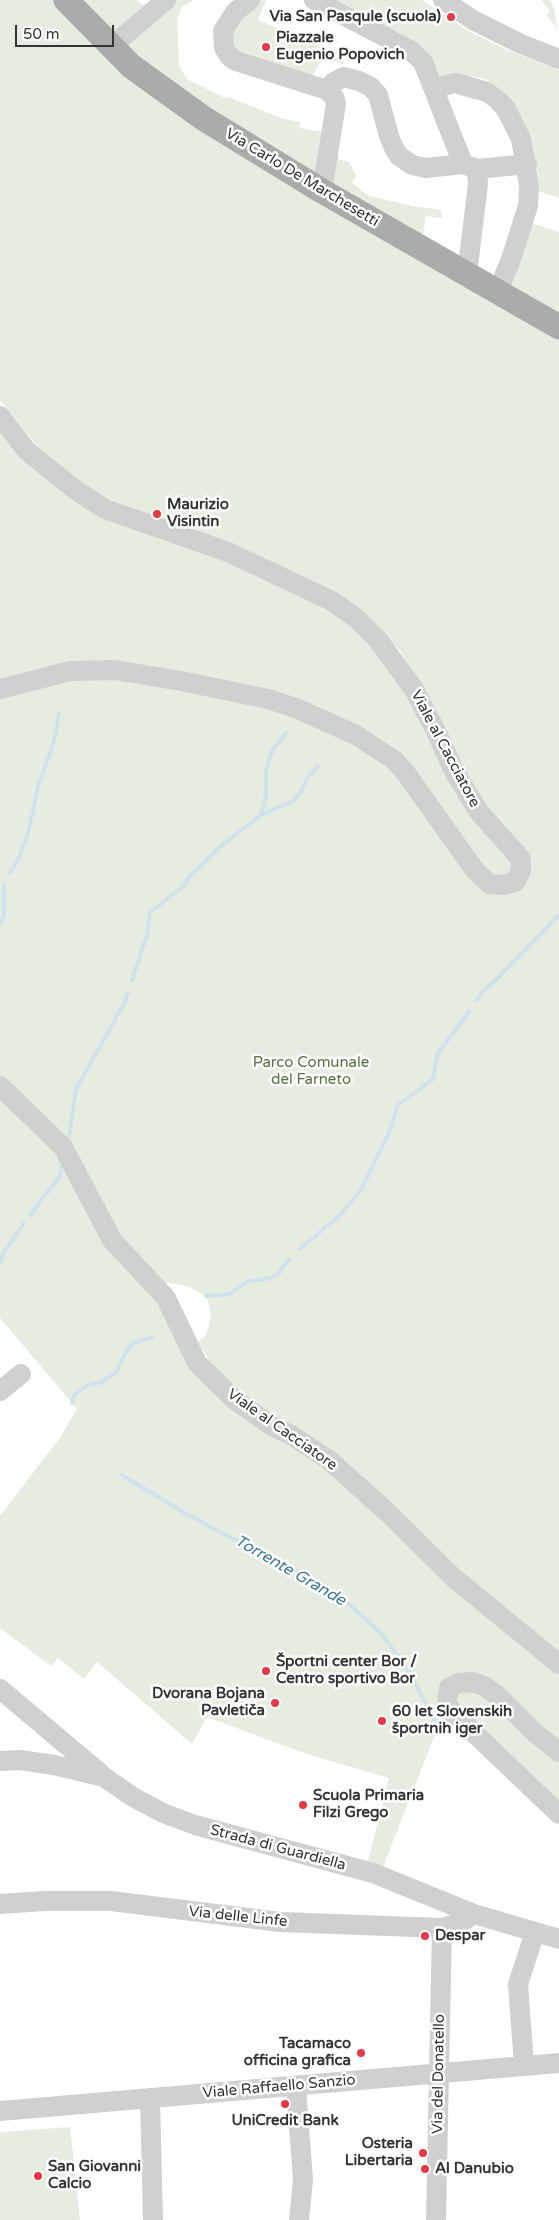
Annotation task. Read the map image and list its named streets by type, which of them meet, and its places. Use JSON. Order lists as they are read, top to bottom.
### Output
{
  "streets": {
    "main road": ["Via Carlo De Marchesetti"],
    "street": [
      "Viale al Cacciatore",
      "Strada di Guardiella",
      "Via delle Linfe",
      "Via del Donatello",
      "Viale Raffaello Sanzio"
    ]
  },
  "crossings": [
    ["Strada di Guardiella", "Via delle Linfe"],
    ["Via delle Linfe", "Via del Donatello"],
    ["Via del Donatello", "Viale Raffaello Sanzio"]
  ],
  "water": ["Torrente Grande"],
  "parks": ["Parco Comunale del Farneto"],
  "places": [
    "Via San Pasqule (scuola)",
    "Piazzale Eugenio Popovich",
    "Maurizio Visintin",
    "Športni center Bor / Centro sportivo Bor",
    "Dvorana Bojana Pavletiča",
    "60 let Slovenskih športnih iger",
    "Scuola Primaria Filzi Grego",
    "Despar",
    "Tacamaco officina grafica",
    "UniCredit Bank",
    "Osteria Libertaria",
    "Al Danubio",
    "San Giovanni Calcio"
  ],
  "scale_bar": "50 m"
}
